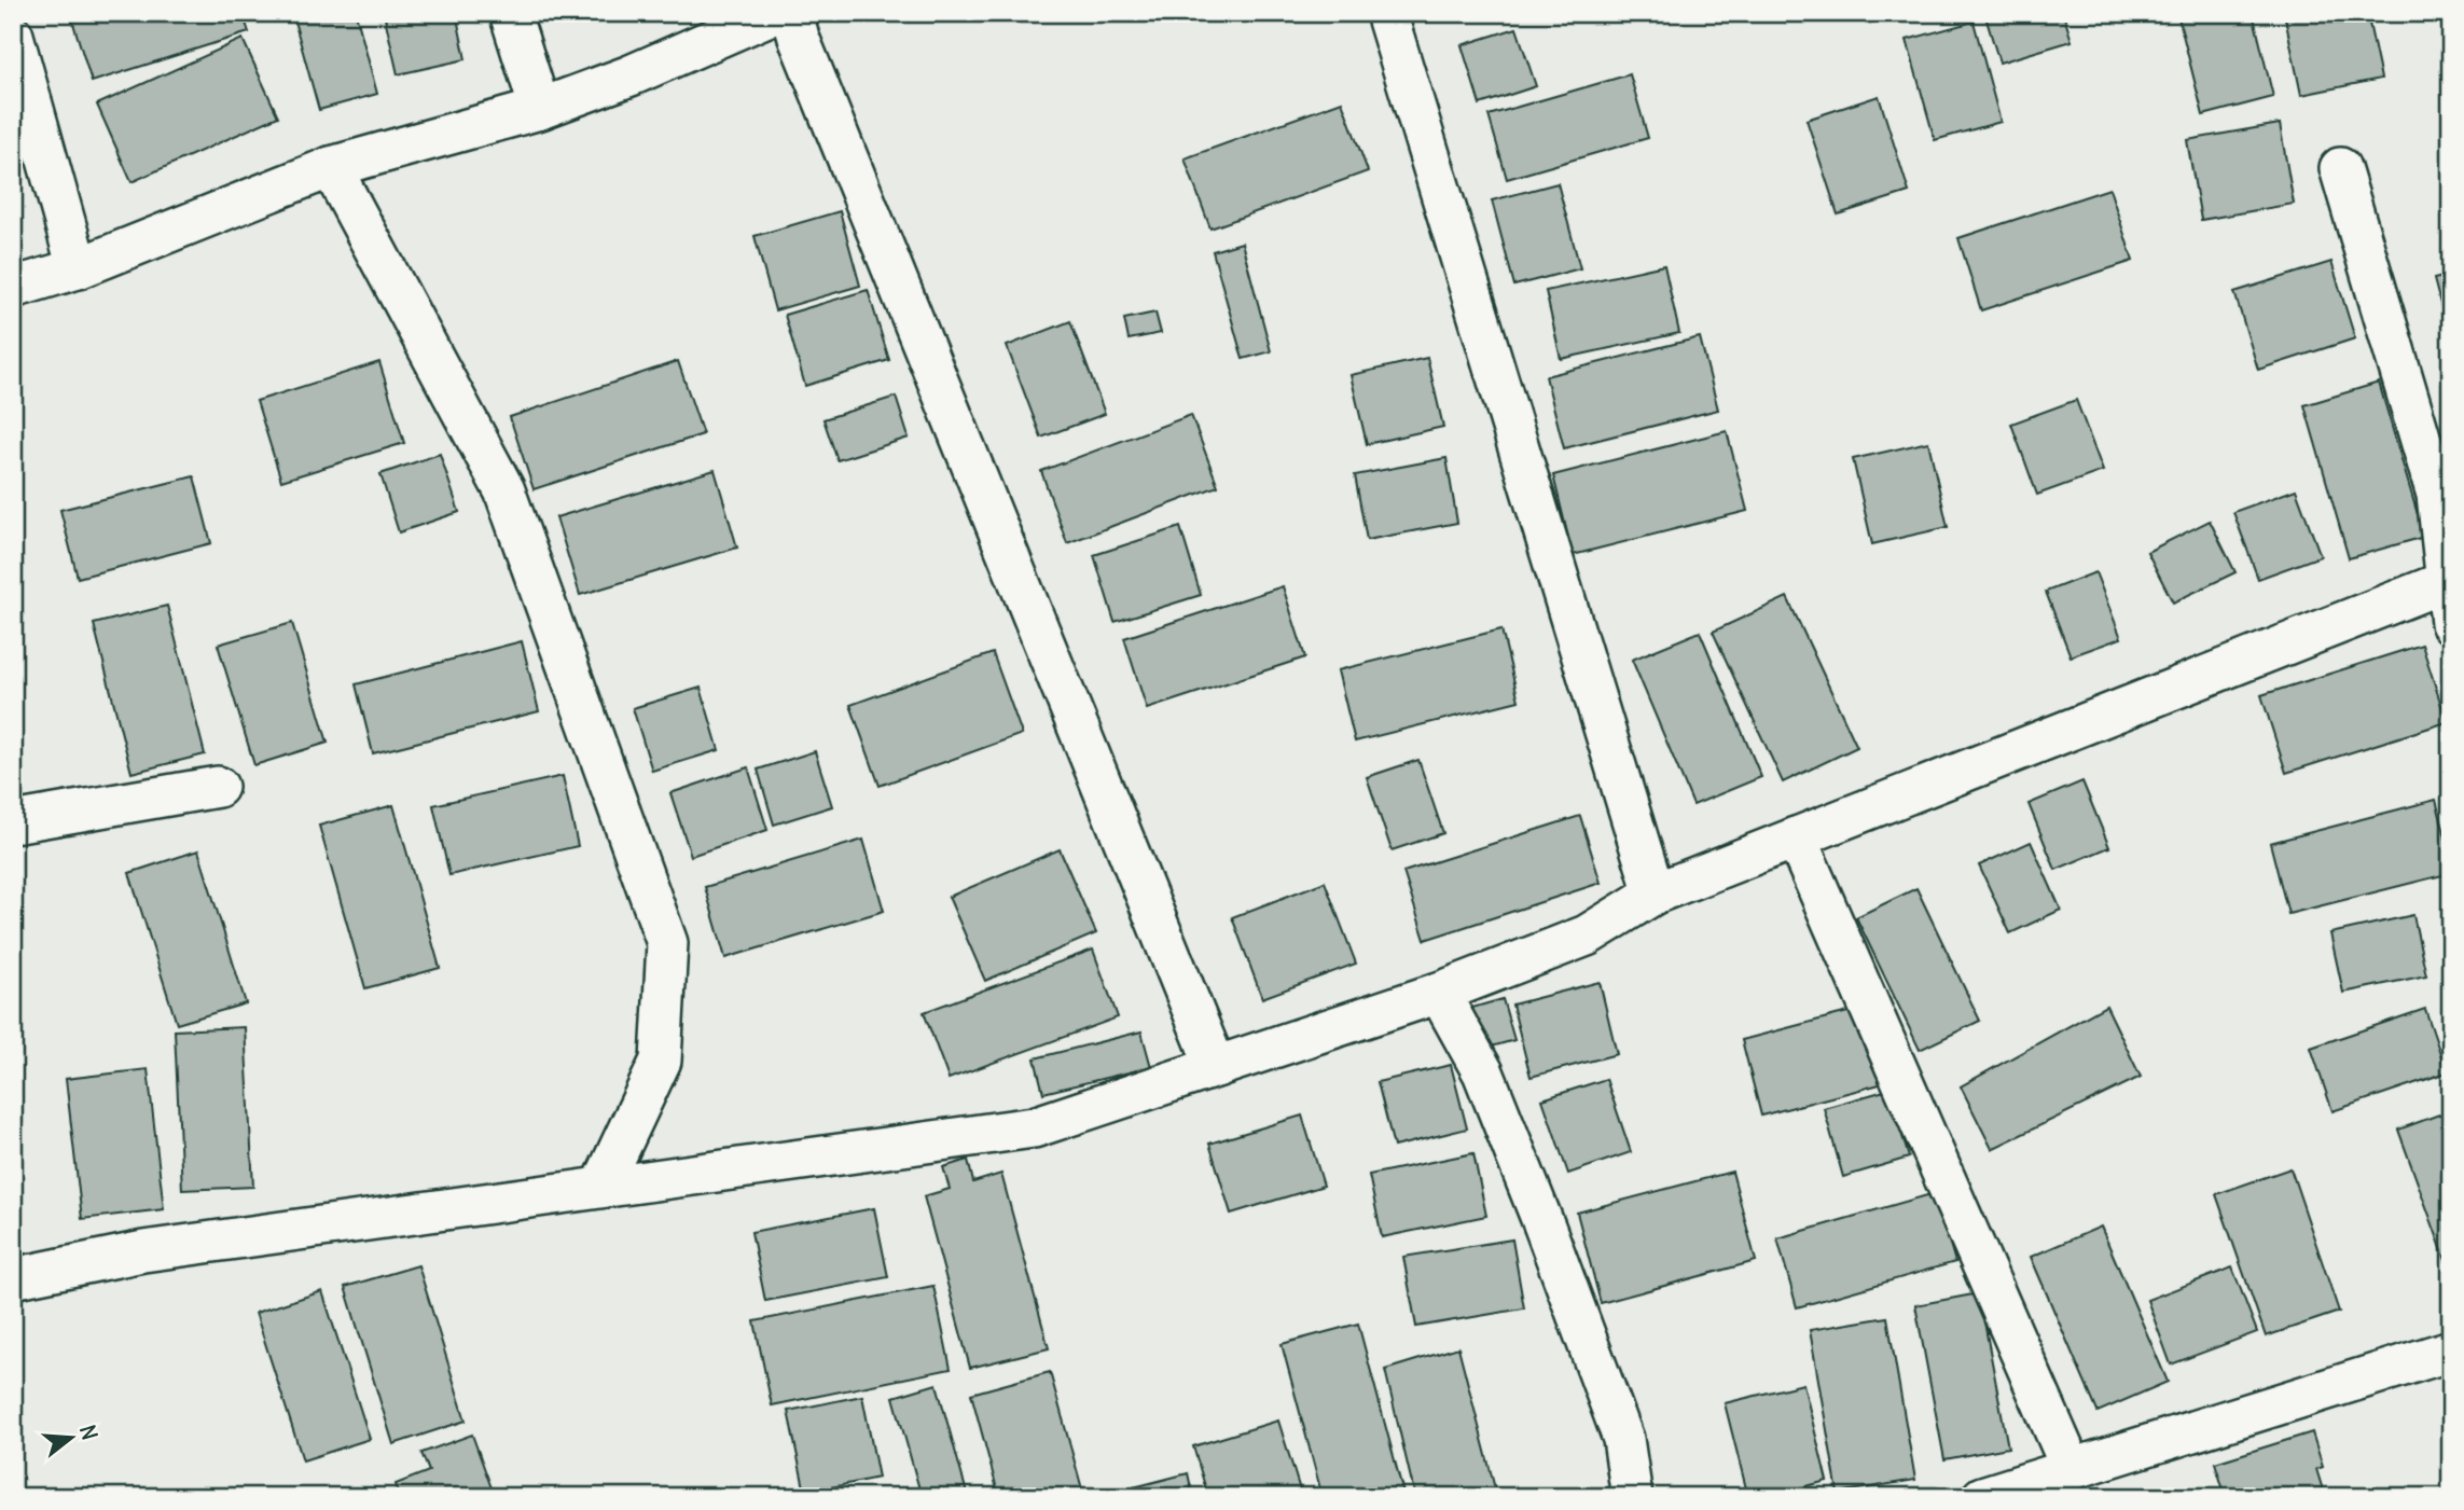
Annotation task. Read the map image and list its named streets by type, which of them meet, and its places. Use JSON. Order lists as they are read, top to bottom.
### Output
{
  "north": "right"
}
